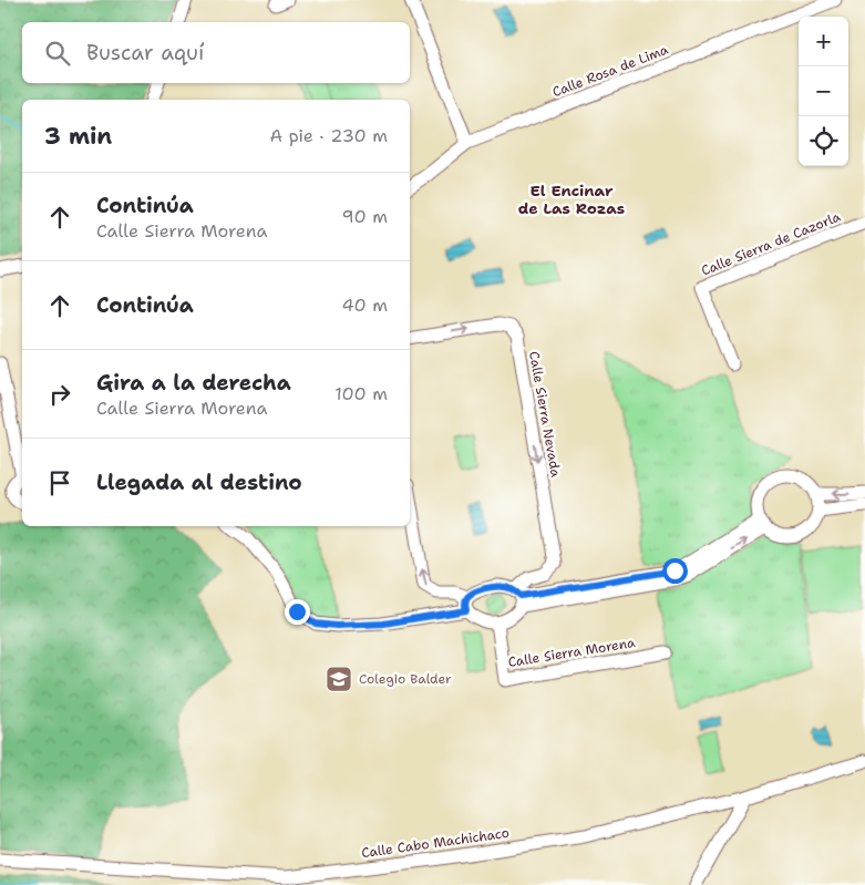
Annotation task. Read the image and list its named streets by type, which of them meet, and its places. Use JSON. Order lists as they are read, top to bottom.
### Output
{
  "streets": {
    "street": [
      "Calle Rosa de Lima",
      "Calle Sierra de Cazorla",
      "Calle Sierra Nevada",
      "Calle Sierra Morena",
      "Calle Cabo Machichaco"
    ]
  },
  "crossings": [
    ["Calle Sierra Nevada", "Calle Sierra Morena"]
  ],
  "districts": ["El Encinar de Las Rozas"],
  "places": {
    "school or university": ["Colegio Balder"]
  },
  "page": {
    "map_buttons": ["+", "−"],
    "search": "Buscar aquí",
    "heading": ["3 min", "A pie · 230 m"],
    "list": [
      ["Continúa", "Calle Sierra Morena", "90 m"],
      ["Continúa", "40 m"],
      ["Gira a la derecha", "Calle Sierra Morena", "100 m"],
      "Llegada al destino"
    ]
  }
}
